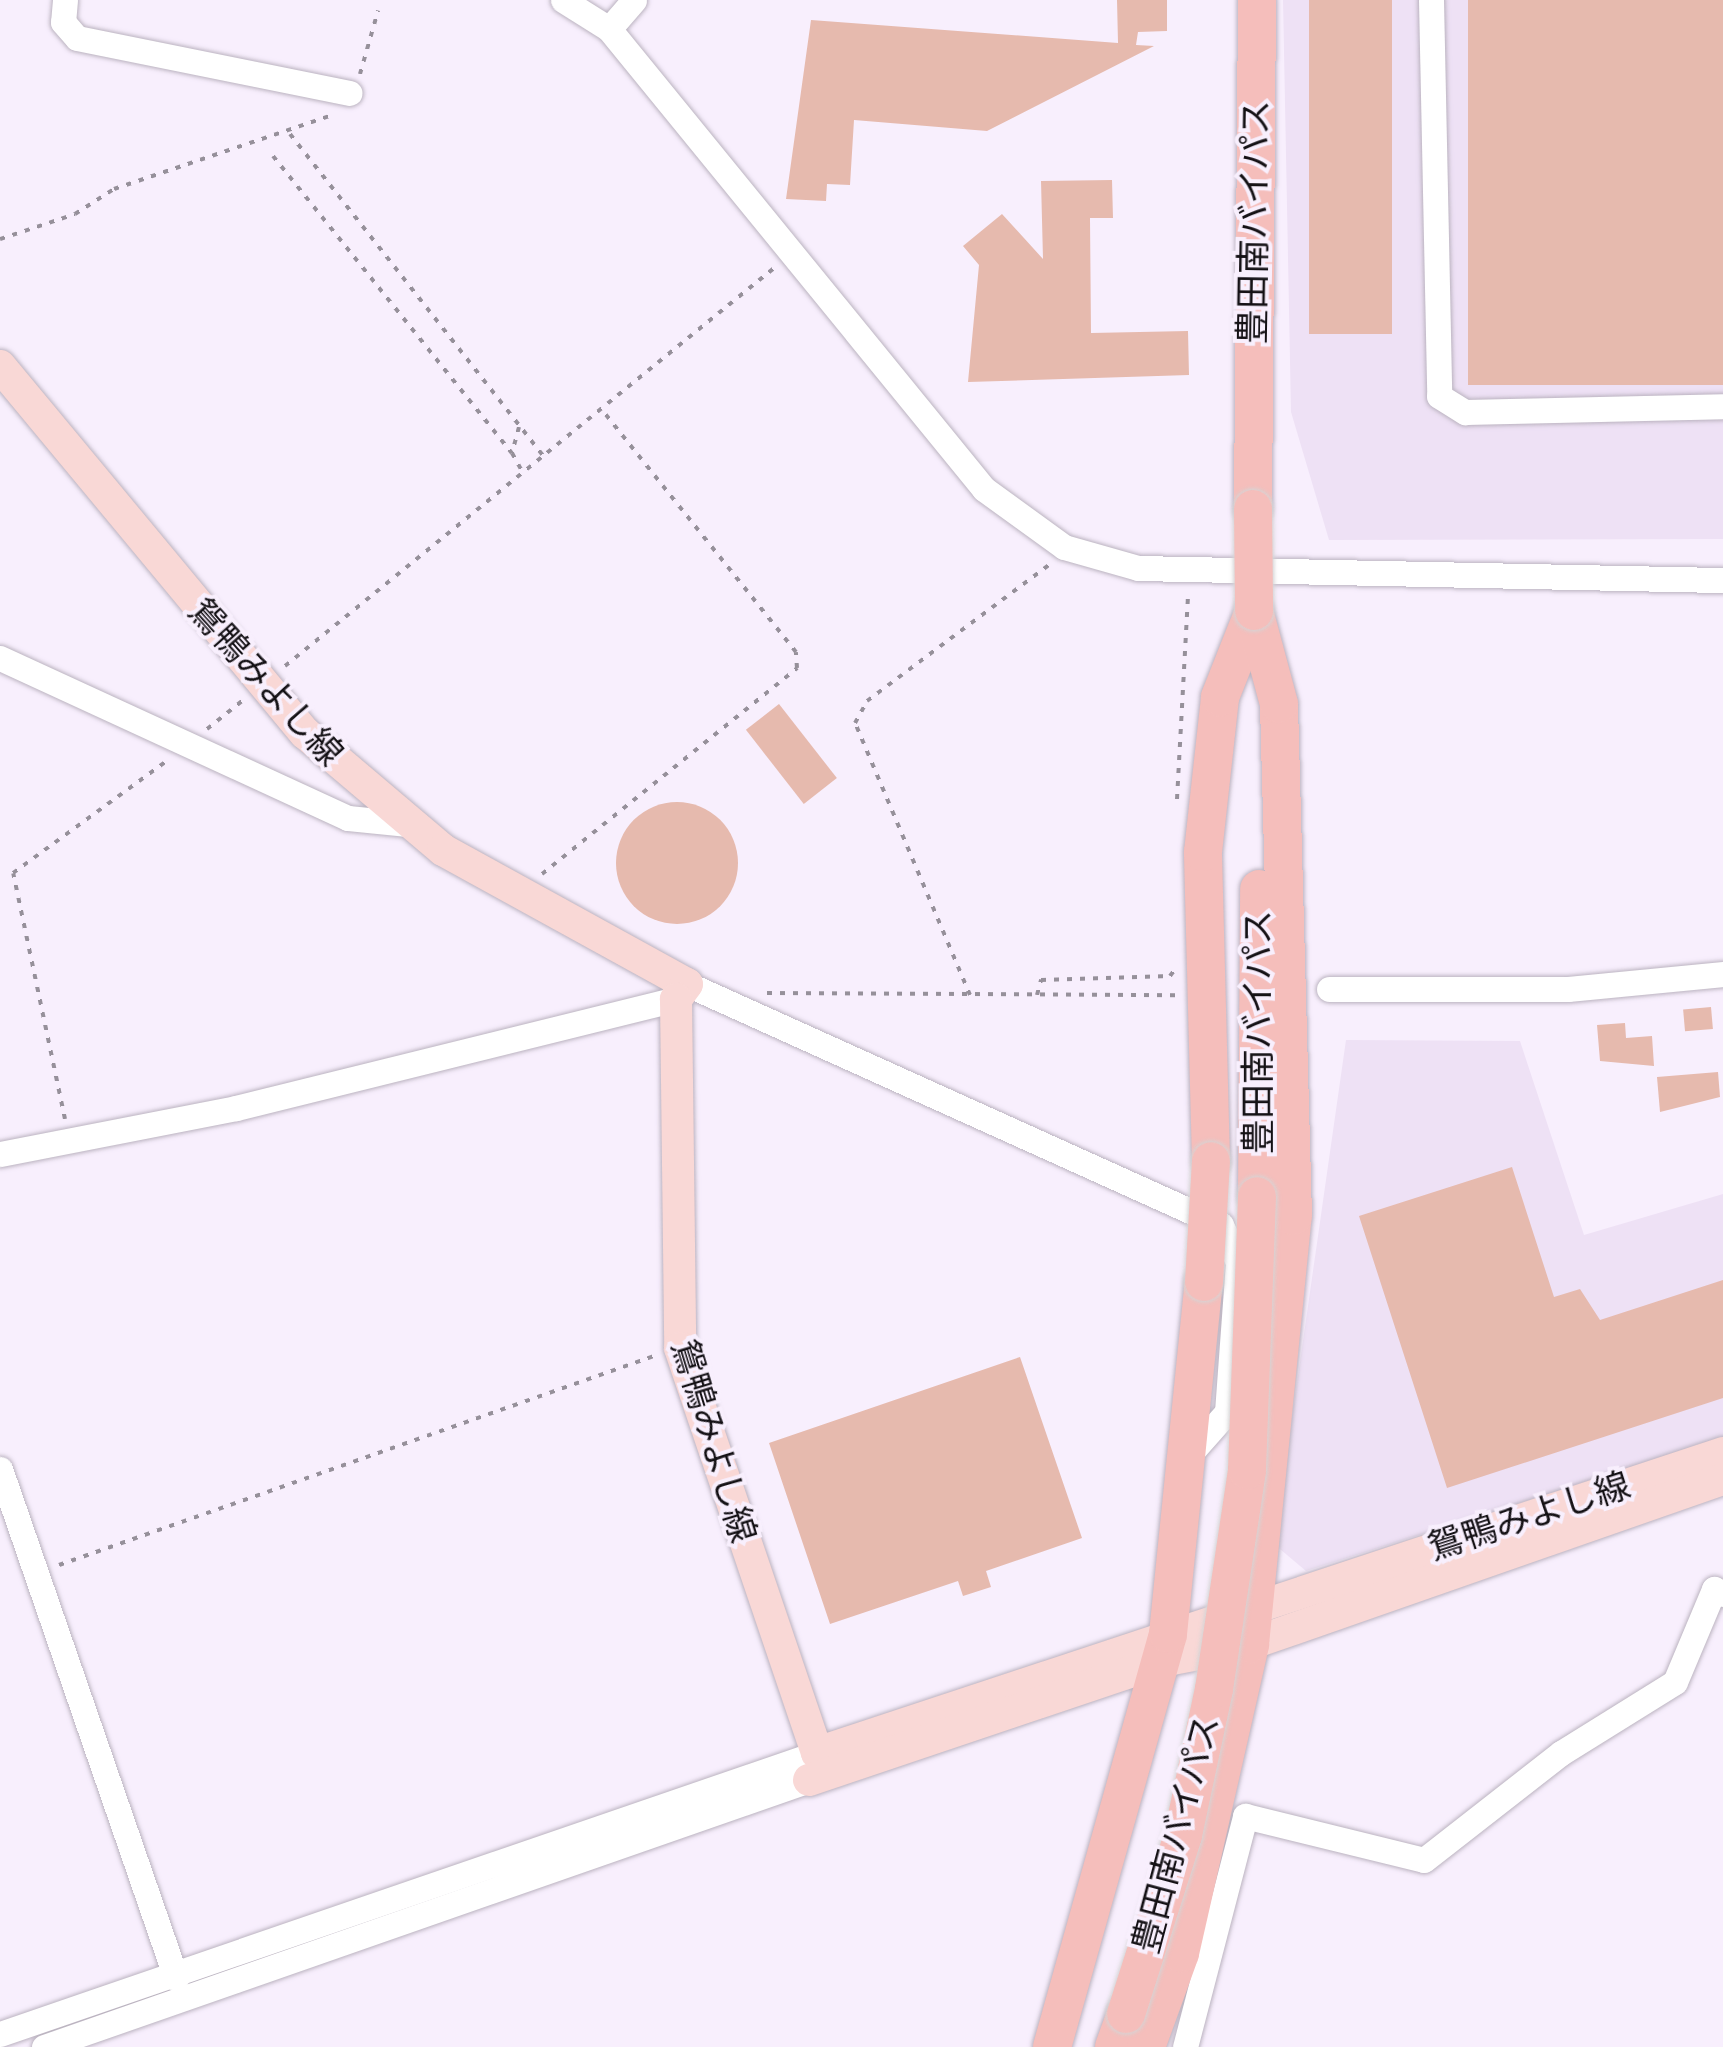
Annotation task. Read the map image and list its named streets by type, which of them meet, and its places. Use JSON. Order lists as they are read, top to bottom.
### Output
{
  "streets": {
    "highway": ["豊田南バイパス"],
    "main road": ["鴛鴨みよし線"]
  }
}
